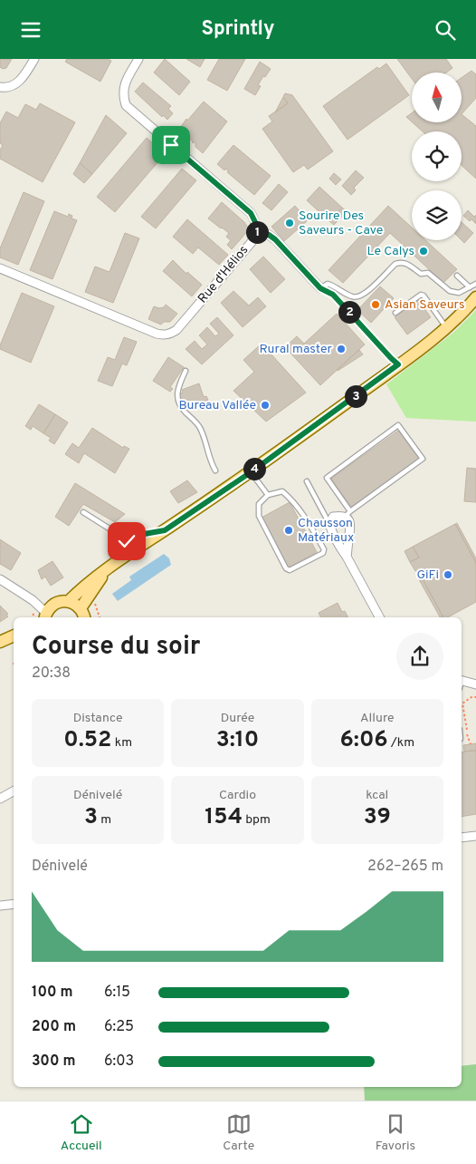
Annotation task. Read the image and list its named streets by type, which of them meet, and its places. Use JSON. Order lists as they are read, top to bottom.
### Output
{
  "streets": {
    "street": ["Rue d'Hélios"]
  },
  "places": [
    "Sourire Des Saveurs - Cave",
    "Le Calys",
    "Asian Saveurs",
    "Rural master",
    "Bureau Vallée",
    "Chausson Matériaux",
    "GiFi"
  ],
  "north": "top",
  "page": {
    "header": "Sprintly",
    "pins": [
      "1",
      "2",
      "3",
      "4"
    ],
    "heading": ["Course du soir", "20:38"],
    "stats": [
      ["Distance", "0.52 km"],
      ["Durée", "3:10"],
      ["Allure", "6:06 /km"],
      ["Dénivelé", "3 m"],
      ["Cardio", "154 bpm"],
      ["kcal", "39"]
    ],
    "chart": ["Dénivelé", "262–265 m"],
    "list": [
      {
        "name": "100 m",
        "note": "6:15"
      },
      {
        "name": "200 m",
        "note": "6:25"
      },
      {
        "name": "300 m",
        "note": "6:03"
      }
    ],
    "tabs": ["Accueil", "Carte", "Favoris"]
  }
}
